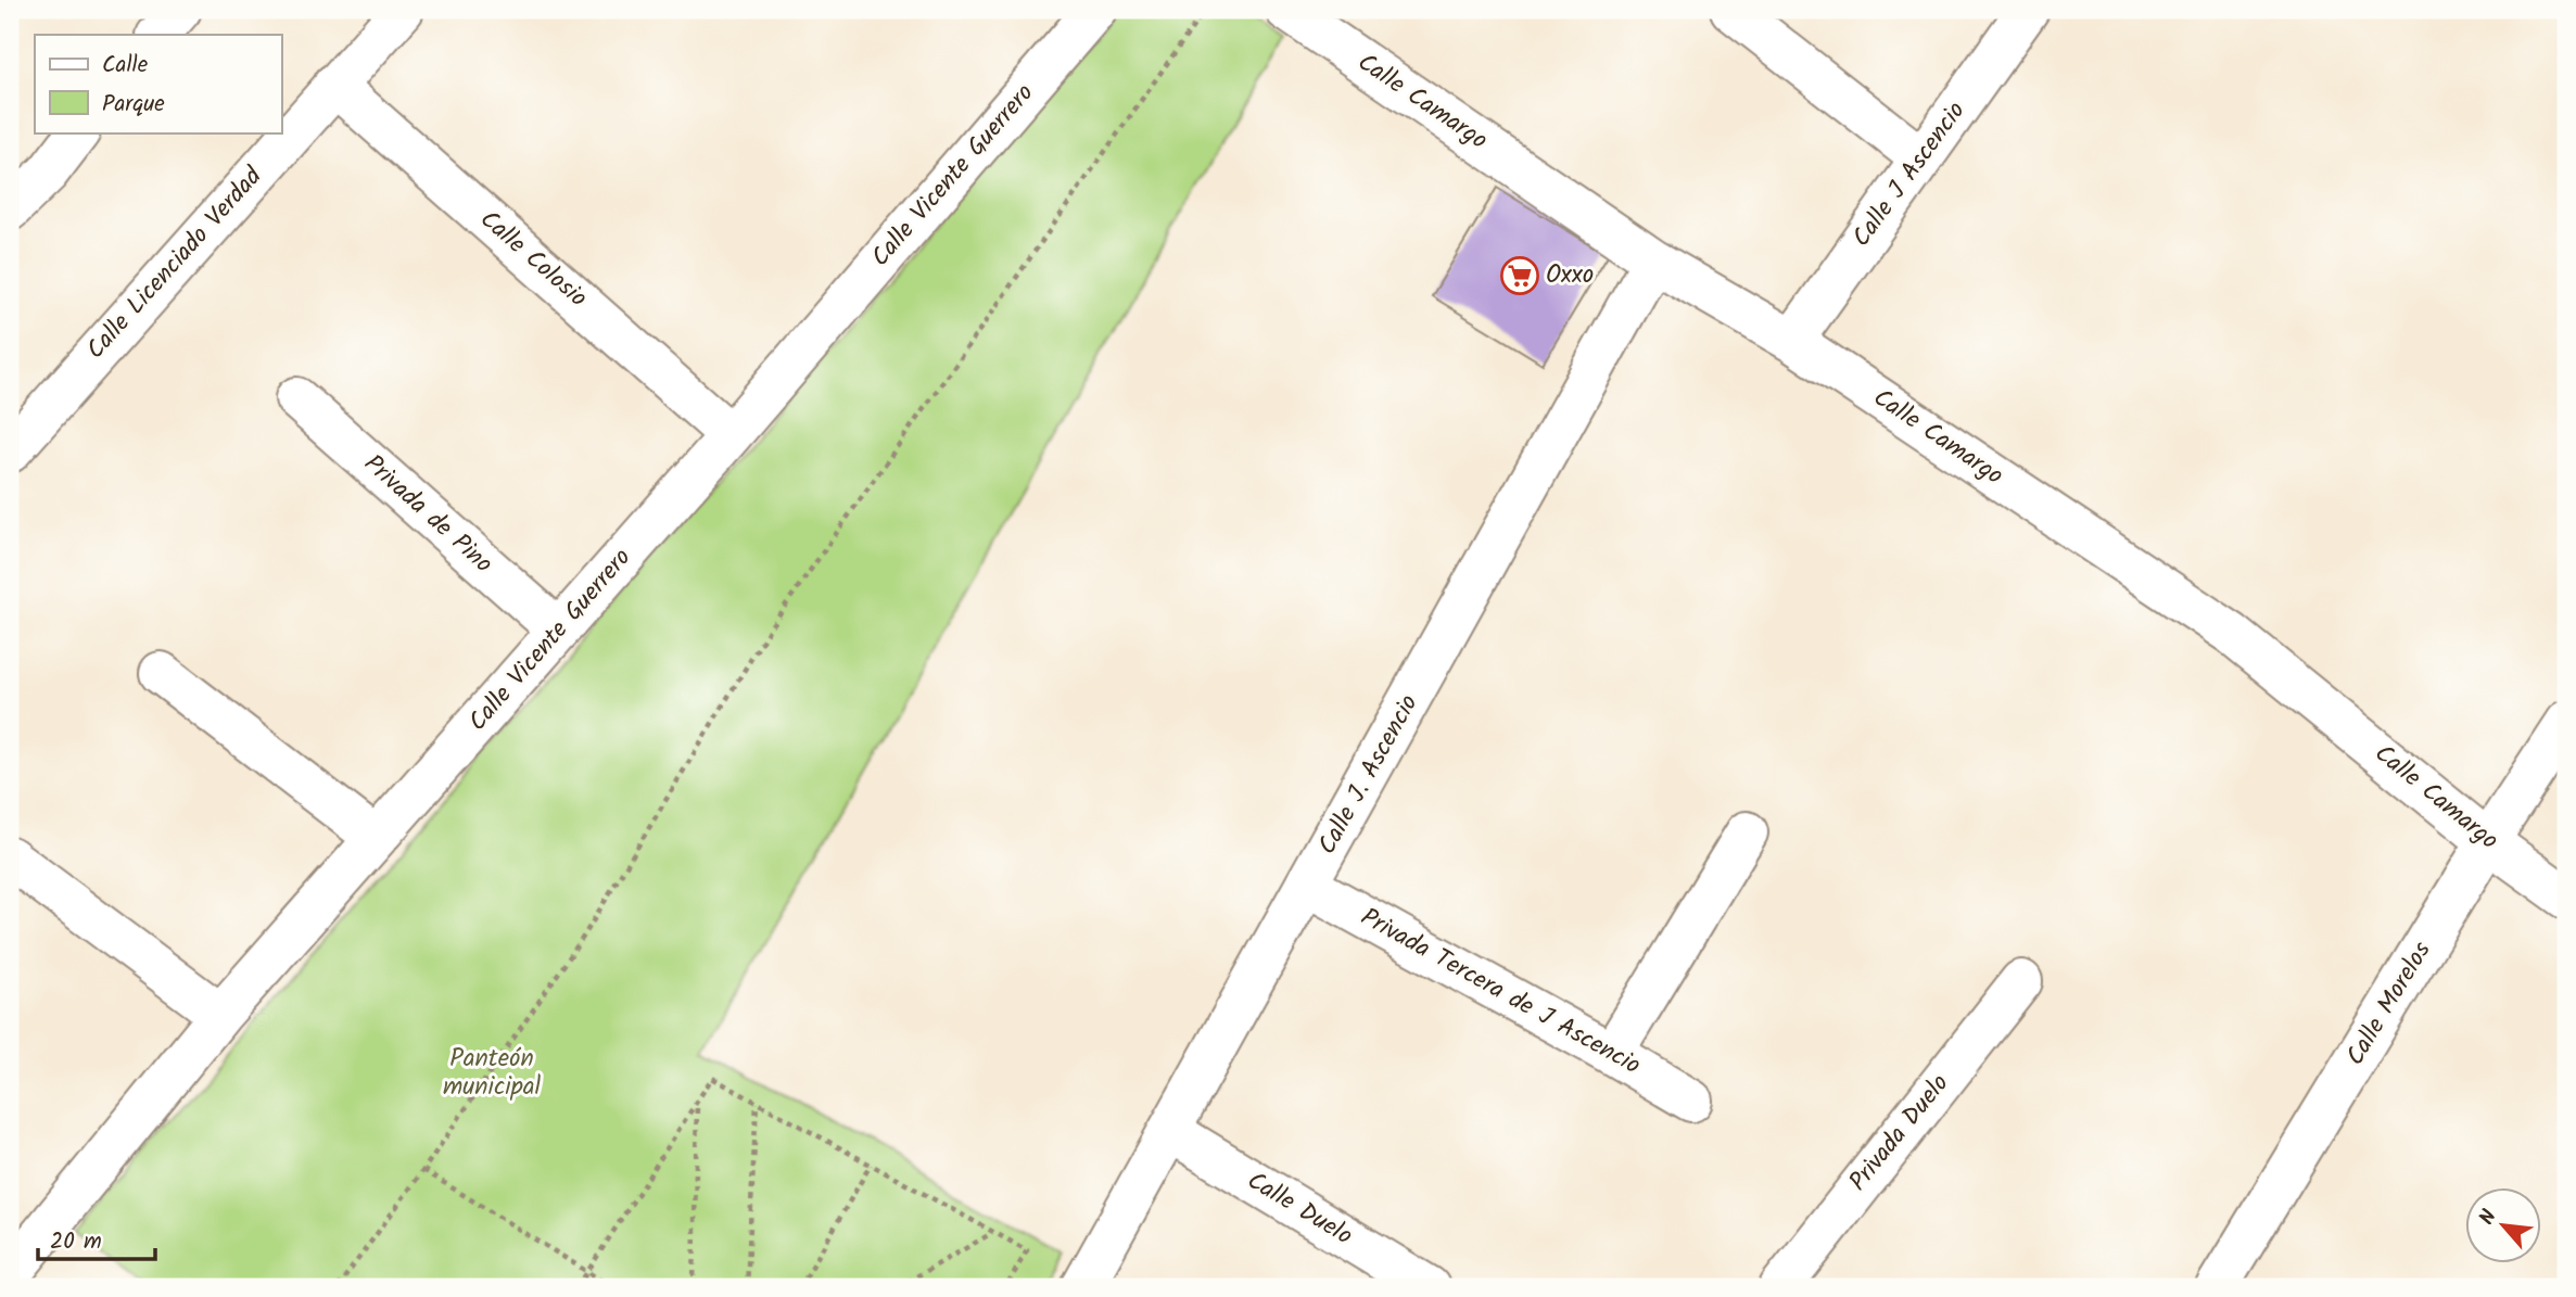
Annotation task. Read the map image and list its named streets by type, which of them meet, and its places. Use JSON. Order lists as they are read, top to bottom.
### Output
{
  "streets": {
    "street": [
      "Calle Camargo",
      "Calle J Ascencio",
      "Calle Vicente Guerrero",
      "Calle Colosio",
      "Calle Licenciado Verdad",
      "Privada de Pino",
      "Calle J. Ascencio",
      "Privada Tercera de J Ascencio",
      "Calle Morelos",
      "Privada Duelo",
      "Calle Duelo"
    ]
  },
  "crossings": [
    ["Calle Camargo", "Calle J Ascencio"],
    ["Calle Camargo", "Calle J. Ascencio"],
    ["Calle Camargo", "Calle Morelos"],
    ["Calle Vicente Guerrero", "Calle Colosio"],
    ["Calle Vicente Guerrero", "Privada de Pino"],
    ["Calle Colosio", "Calle Licenciado Verdad"],
    ["Calle J. Ascencio", "Privada Tercera de J Ascencio"],
    ["Calle J. Ascencio", "Calle Duelo"]
  ],
  "parks": ["Panteón municipal"],
  "places": {
    "supermarket": ["Oxxo"]
  },
  "legend": ["Calle", "Parque"],
  "scale_bar": "20 m",
  "north": "top left"
}
